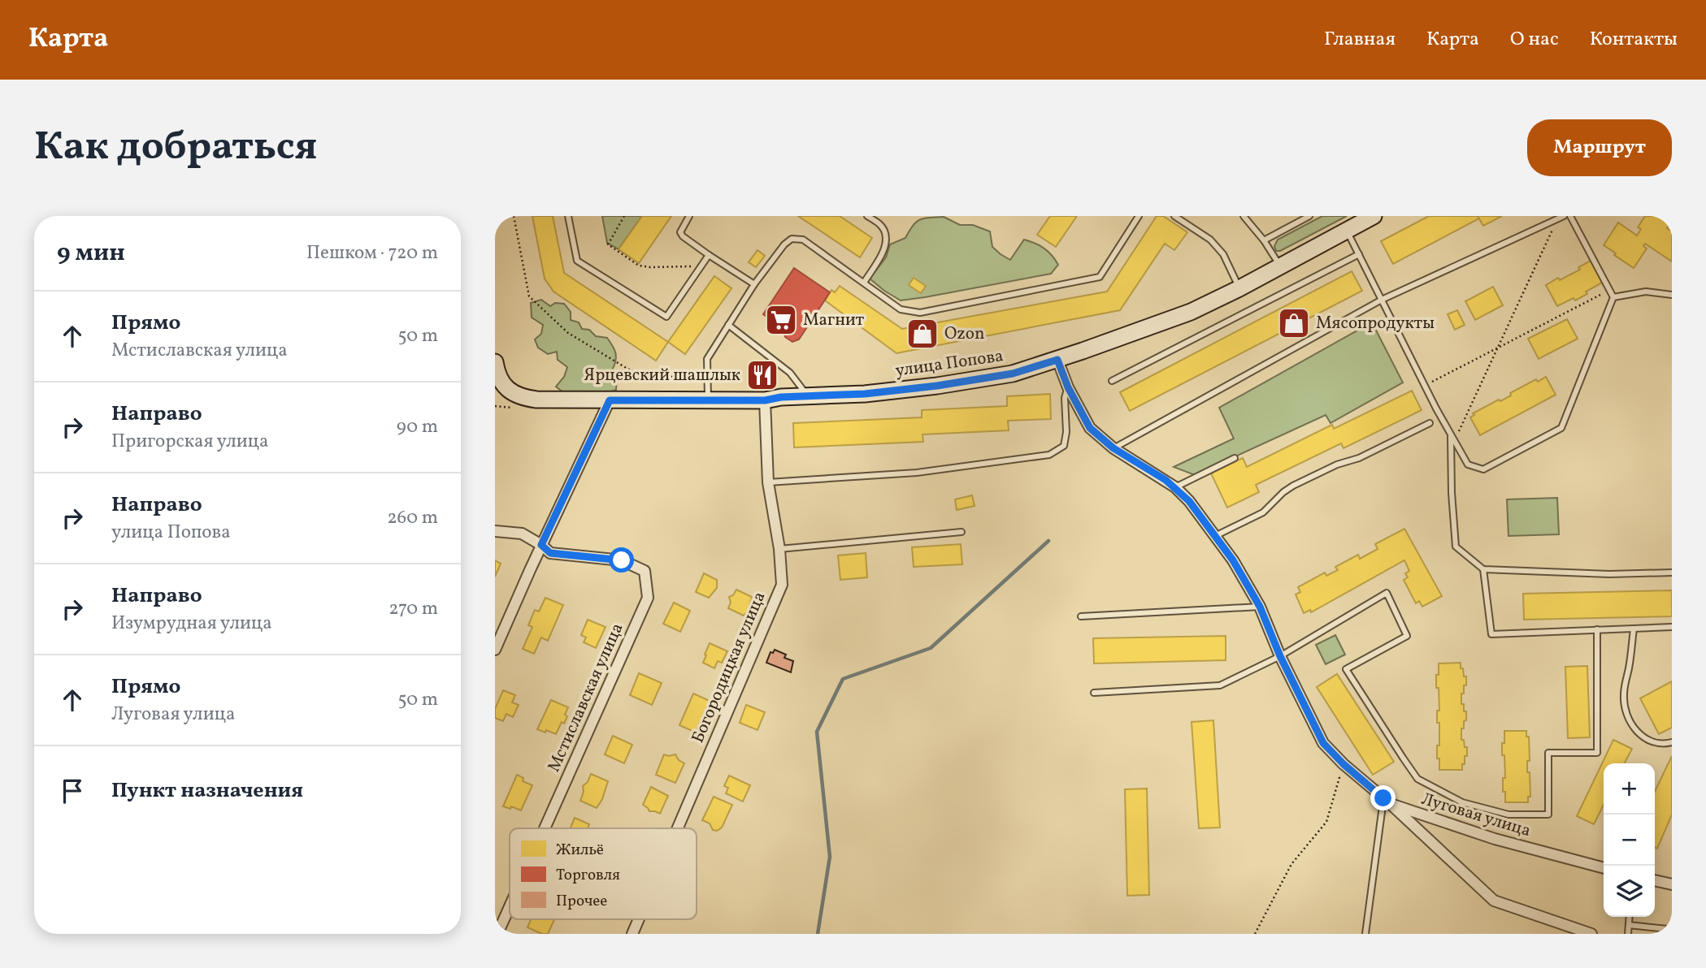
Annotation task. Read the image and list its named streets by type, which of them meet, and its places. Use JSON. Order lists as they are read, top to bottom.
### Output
{
  "streets": {
    "street": [
      "улица Попова",
      "Богородицкая улица",
      "Мстиславская улица",
      "Луговая улица"
    ]
  },
  "crossings": [
    ["улица Попова", "Богородицкая улица"],
    ["улица Попова", "Луговая улица"]
  ],
  "places": {
    "supermarket": ["Магнит"],
    "shop": ["Мясопродукты", "Ozon"],
    "restaurant": ["Ярцевский шашлык"]
  },
  "legend": ["Жильё", "Торговля", "Прочее"],
  "page": {
    "header": "Карта",
    "nav": [
      "Главная",
      "Карта",
      "О нас",
      "Контакты"
    ],
    "buttons": "Маршрут",
    "title": "Как добраться",
    "heading": ["9 мин", "Пешком · 720 m"],
    "list": [
      ["Прямо", "Мстиславская улица", "50 m"],
      ["Направо", "Пригорская улица", "90 m"],
      ["Направо", "улица Попова", "260 m"],
      ["Направо", "Изумрудная улица", "270 m"],
      ["Прямо", "Луговая улица", "50 m"],
      "Пункт назначения"
    ],
    "map_buttons": ["+", "−"]
  }
}
